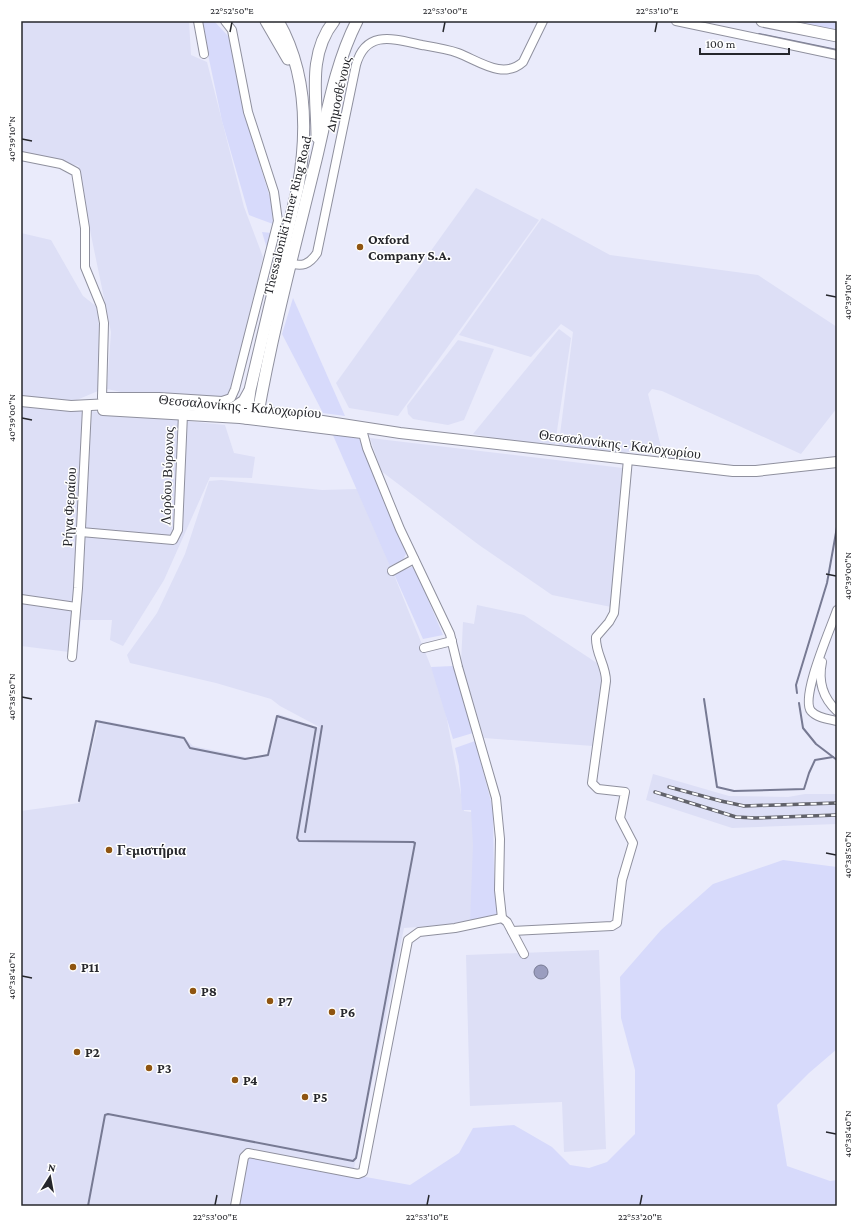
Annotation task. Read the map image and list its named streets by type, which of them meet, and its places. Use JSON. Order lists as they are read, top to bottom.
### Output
{
  "streets": {
    "highway": ["Thessaloniki Inner Ring Road"],
    "main road": ["Θεσσαλονίκης - Καλοχωρίου"],
    "street": ["Δημοσθένους", "Λόρδου Βύρωνος", "Ρήγα Φεραίου"]
  },
  "crossings": [
    ["Δημοσθένους", "Thessaloniki Inner Ring Road"],
    ["Thessaloniki Inner Ring Road", "Θεσσαλονίκης - Καλοχωρίου"],
    ["Θεσσαλονίκης - Καλοχωρίου", "Λόρδου Βύρωνος"],
    ["Λόρδου Βύρωνος", "Ρήγα Φεραίου"]
  ],
  "places": [
    "Oxford Company S.A.",
    "Γεμιστήρια",
    "P11",
    "P8",
    "P7",
    "P6",
    "P2",
    "P3",
    "P4",
    "P5"
  ],
  "scale_bar": "100 m",
  "north": "top",
  "coordinates": [
    "22°52'50\"E",
    "22°53'00\"E",
    "22°53'10\"E",
    "40°39'10\"N",
    "40°39'00\"N",
    "40°38'50\"N",
    "40°38'40\"N",
    "22°53'20\"E"
  ]
}
